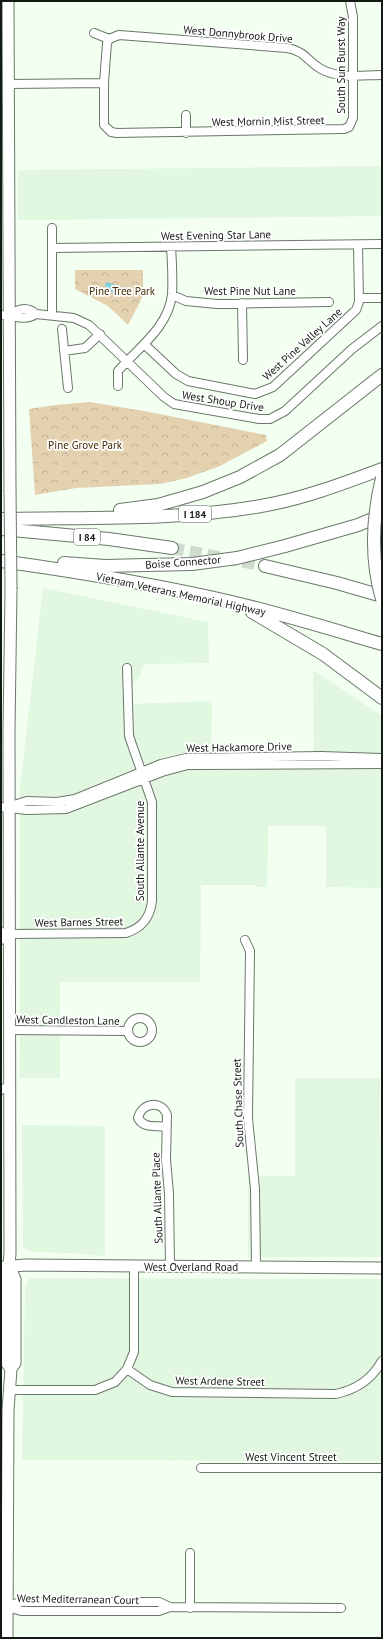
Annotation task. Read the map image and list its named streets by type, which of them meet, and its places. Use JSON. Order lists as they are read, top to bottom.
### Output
{
  "streets": {
    "highway": [
      "I 184",
      "I 84",
      "Boise Connector",
      "Vietnam Veterans Memorial Highway"
    ],
    "main road": ["West Overland Road"],
    "street": [
      "West Donnybrook Drive",
      "South Sun Burst Way",
      "West Mornin Mist Street",
      "West Evening Star Lane",
      "West Pine Nut Lane",
      "West Pine Valley Lane",
      "West Shoup Drive",
      "West Hackamore Drive",
      "South Allante Avenue",
      "West Barnes Street",
      "West Candleston Lane",
      "South Chase Street",
      "South Allante Place",
      "West Ardene Street",
      "West Vincent Street",
      "West Mediterranean Court"
    ]
  },
  "crossings": [
    ["West Donnybrook Drive", "South Sun Burst Way"],
    ["South Sun Burst Way", "West Mornin Mist Street"],
    ["Boise Connector", "Vietnam Veterans Memorial Highway"],
    ["West Hackamore Drive", "South Allante Avenue"],
    ["South Allante Avenue", "West Barnes Street"],
    ["South Chase Street", "West Overland Road"],
    ["South Allante Place", "West Overland Road"]
  ],
  "parks": ["Pine Tree Park", "Pine Grove Park"]
}
